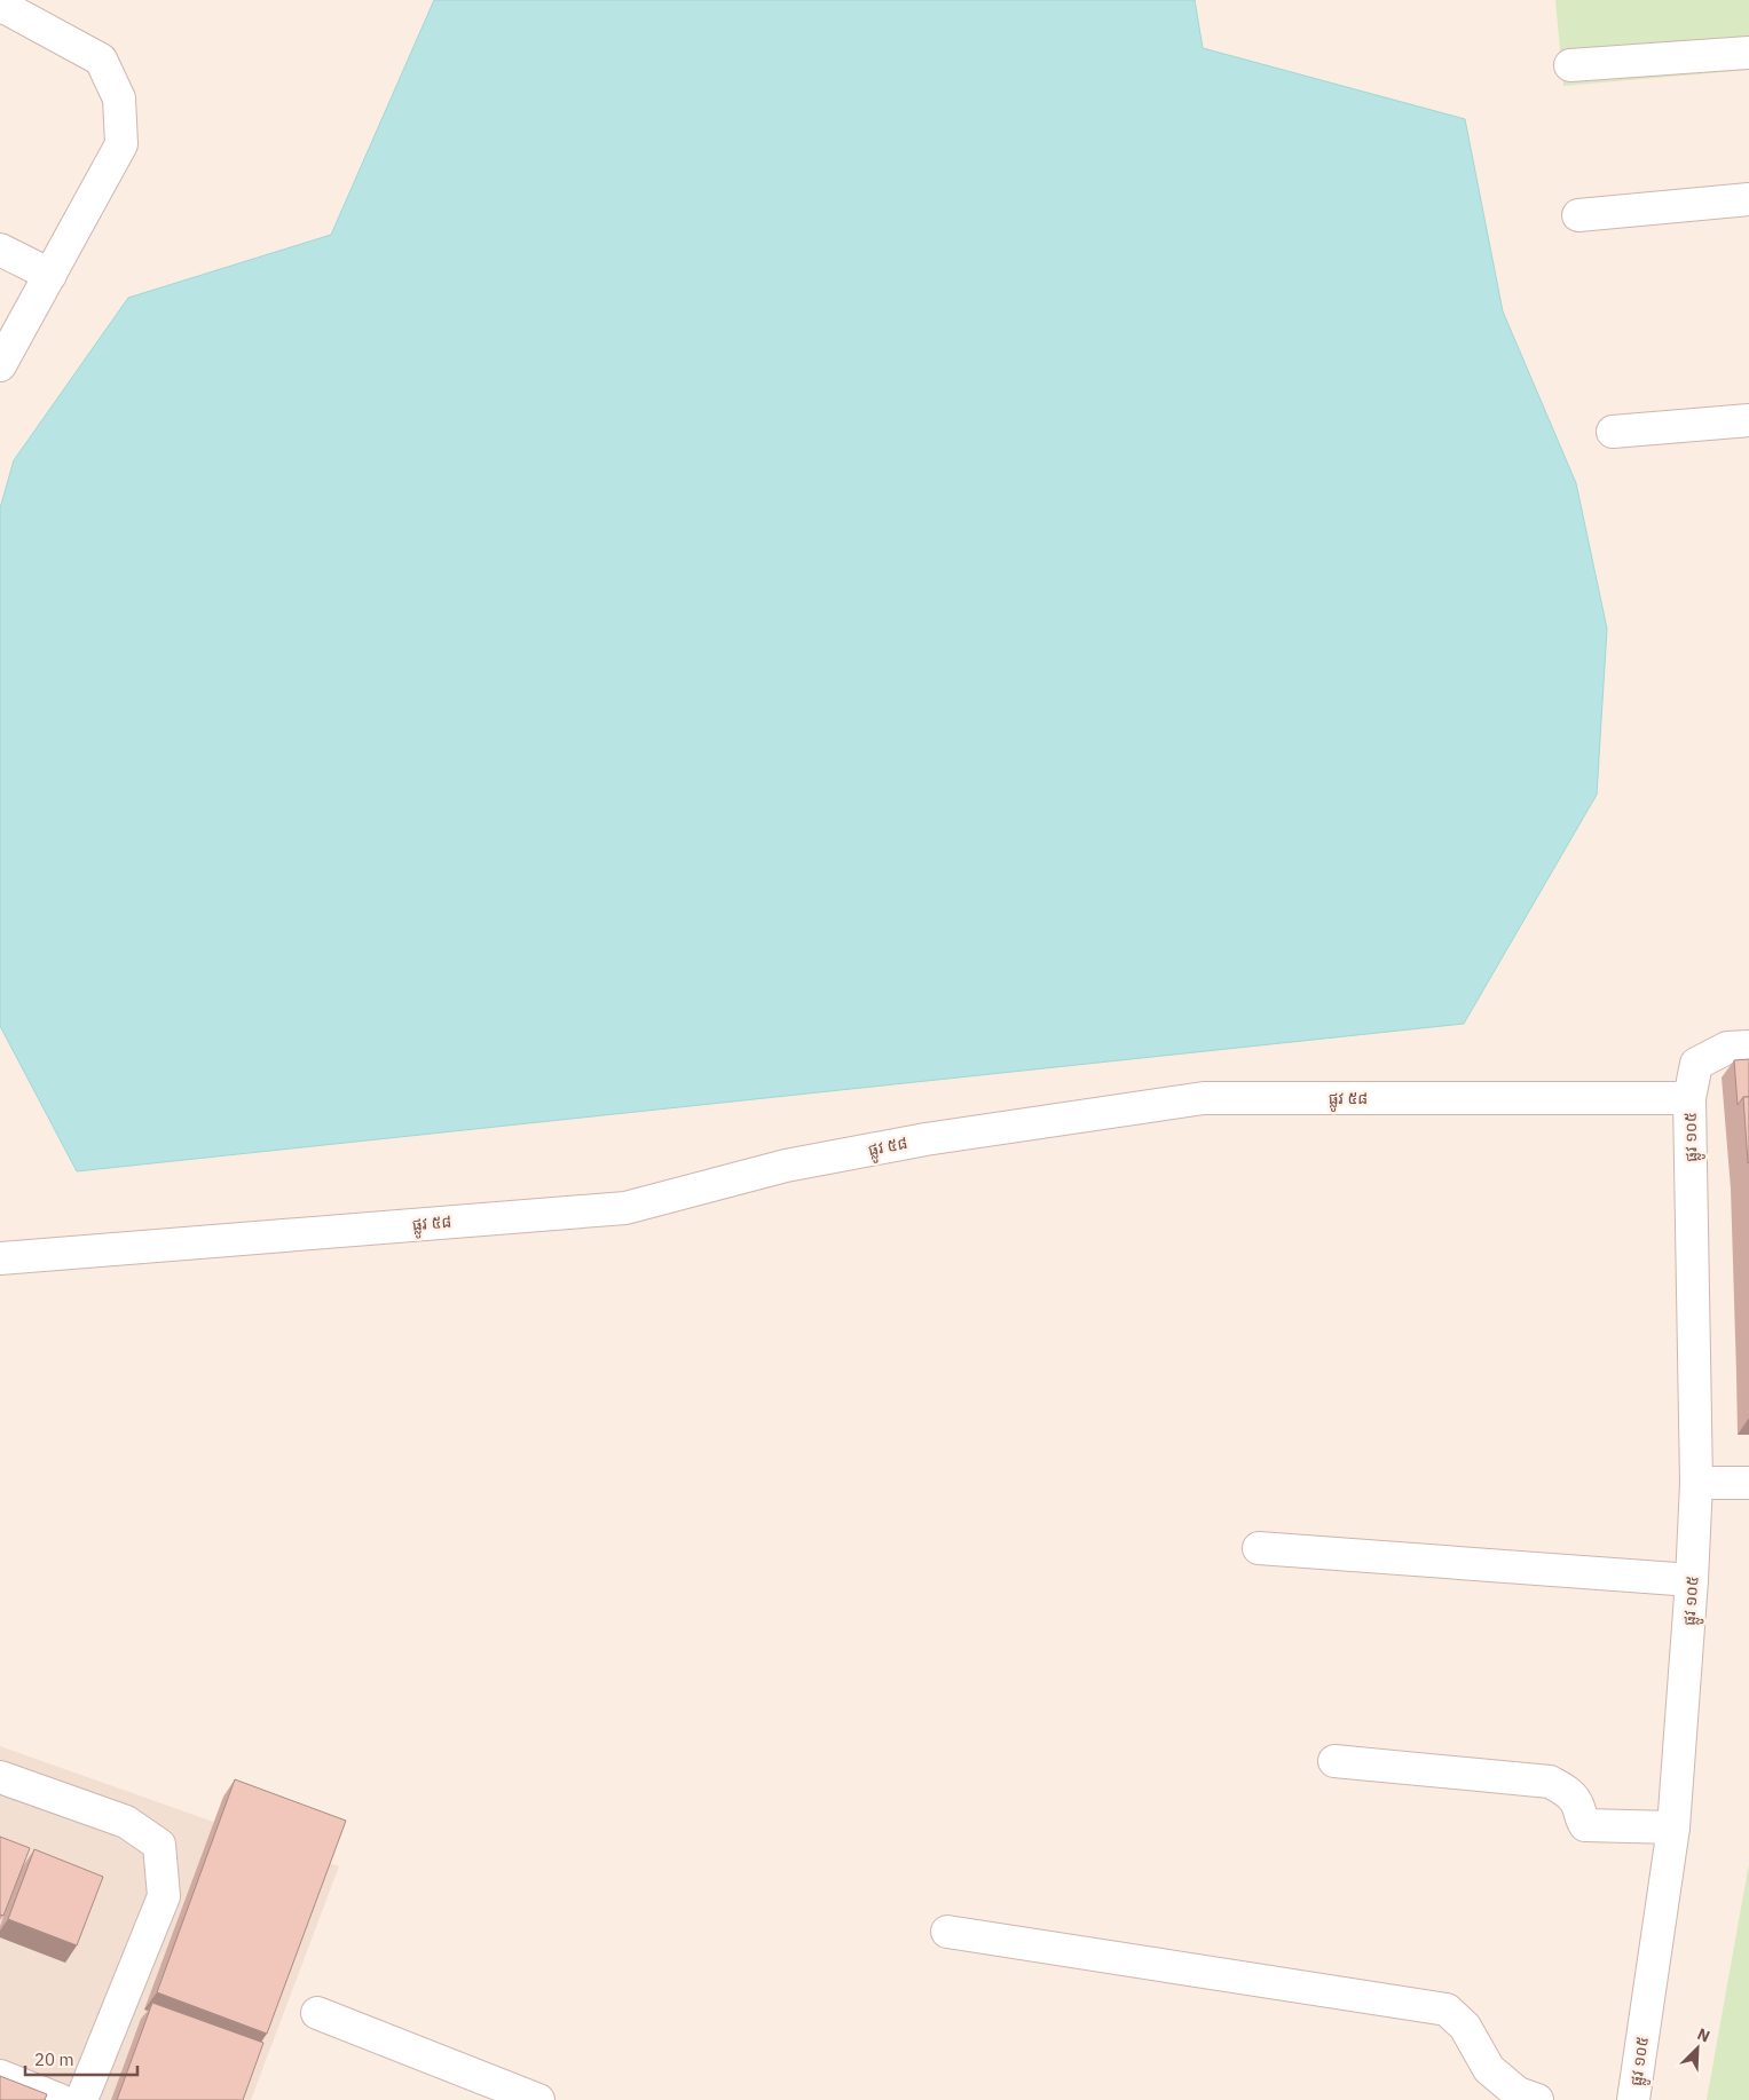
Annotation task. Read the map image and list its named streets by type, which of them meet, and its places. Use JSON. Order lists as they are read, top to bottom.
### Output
{
  "streets": {
    "street": ["ផ្លូវ ៥៨", "ផ្លូវ ១០៥"]
  },
  "crossings": [
    ["ផ្លូវ ៥៨", "ផ្លូវ ១០៥"]
  ],
  "scale_bar": "20 m",
  "north": "top right"
}
